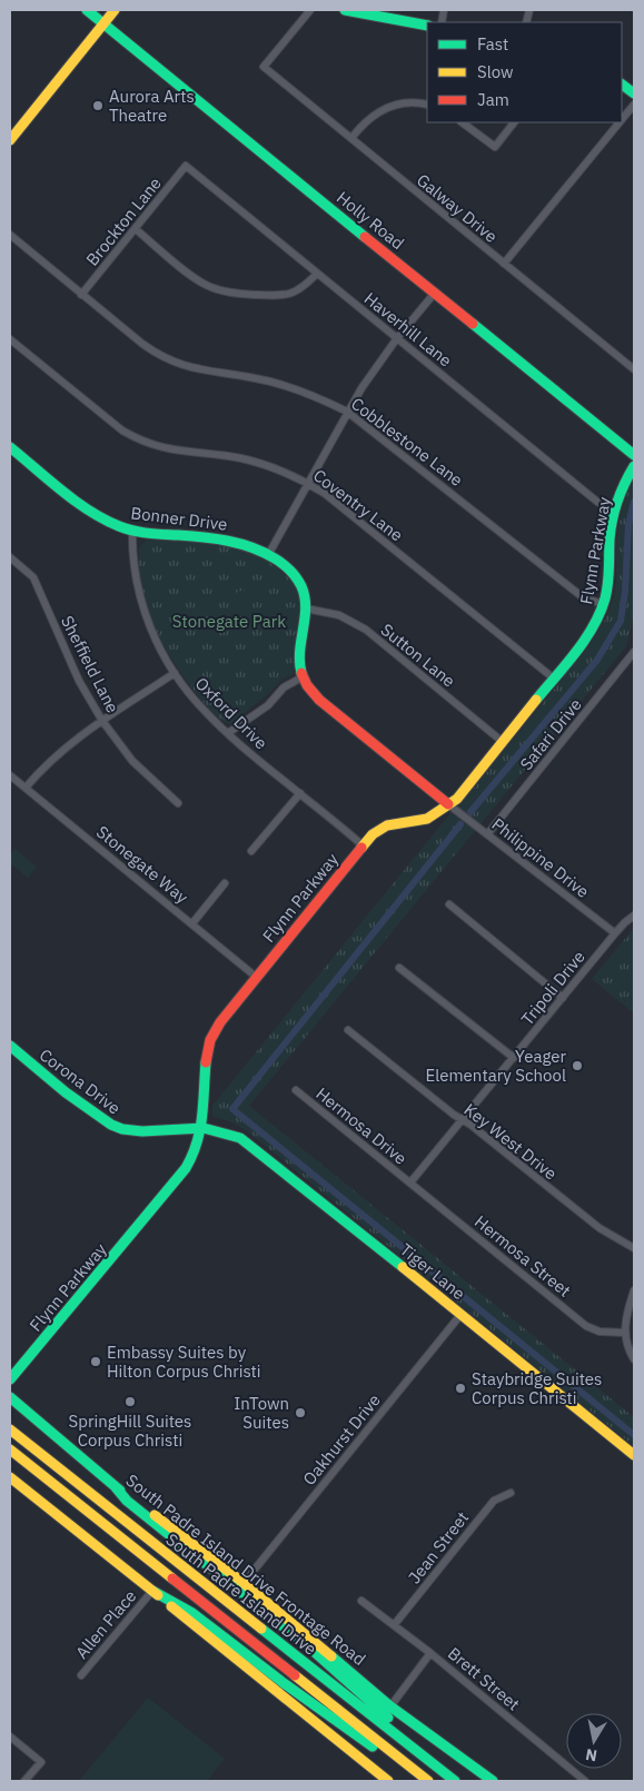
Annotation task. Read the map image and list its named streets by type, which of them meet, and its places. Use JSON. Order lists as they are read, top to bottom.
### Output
{
  "streets": {
    "main road": [
      "Holly Road",
      "Bonner Drive",
      "Flynn Parkway",
      "Corona Drive",
      "Tiger Lane",
      "South Padre Island Drive Frontage Road",
      "South Padre Island Drive"
    ],
    "street": [
      "Galway Drive",
      "Brockton Lane",
      "Haverhill Lane",
      "Cobblestone Lane",
      "Coventry Lane",
      "Sutton Lane",
      "Sheffield Lane",
      "Oxford Drive",
      "Safari Drive",
      "Philippine Drive",
      "Stonegate Way",
      "Tripoli Drive",
      "Hermosa Drive",
      "Key West Drive",
      "Hermosa Street",
      "Oakhurst Drive",
      "Jean Street",
      "Allen Place",
      "Brett Street"
    ]
  },
  "crossings": [
    ["Brockton Lane", "Haverhill Lane"],
    ["Brockton Lane", "Cobblestone Lane"],
    ["Haverhill Lane", "Flynn Parkway"],
    ["Cobblestone Lane", "Flynn Parkway"],
    ["Coventry Lane", "Flynn Parkway"],
    ["Bonner Drive", "Flynn Parkway"],
    ["Bonner Drive", "Sutton Lane"],
    ["Bonner Drive", "Oxford Drive"],
    ["Bonner Drive", "Philippine Drive"],
    ["Flynn Parkway", "Sutton Lane"],
    ["Flynn Parkway", "Oxford Drive"],
    ["Flynn Parkway", "Philippine Drive"],
    ["Flynn Parkway", "Stonegate Way"],
    ["Flynn Parkway", "Corona Drive"],
    ["Flynn Parkway", "Tiger Lane"],
    ["Safari Drive", "Philippine Drive"],
    ["Philippine Drive", "Tripoli Drive"],
    ["Tripoli Drive", "Hermosa Drive"],
    ["Tripoli Drive", "Key West Drive"],
    ["Tripoli Drive", "Hermosa Street"],
    ["Corona Drive", "Tiger Lane"],
    ["Hermosa Drive", "Hermosa Street"],
    ["Tiger Lane", "Oakhurst Drive"],
    ["Oakhurst Drive", "South Padre Island Drive Frontage Road"],
    ["Jean Street", "Brett Street"]
  ],
  "parks": ["Stonegate Park"],
  "places": [
    "Aurora Arts Theatre",
    "Yeager Elementary School",
    "Embassy Suites by Hilton Corpus Christi",
    "Staybridge Suites Corpus Christi",
    "SpringHill Suites Corpus Christi",
    "InTown Suites"
  ],
  "legend": ["Fast", "Slow", "Jam"],
  "north": "bottom"
}
